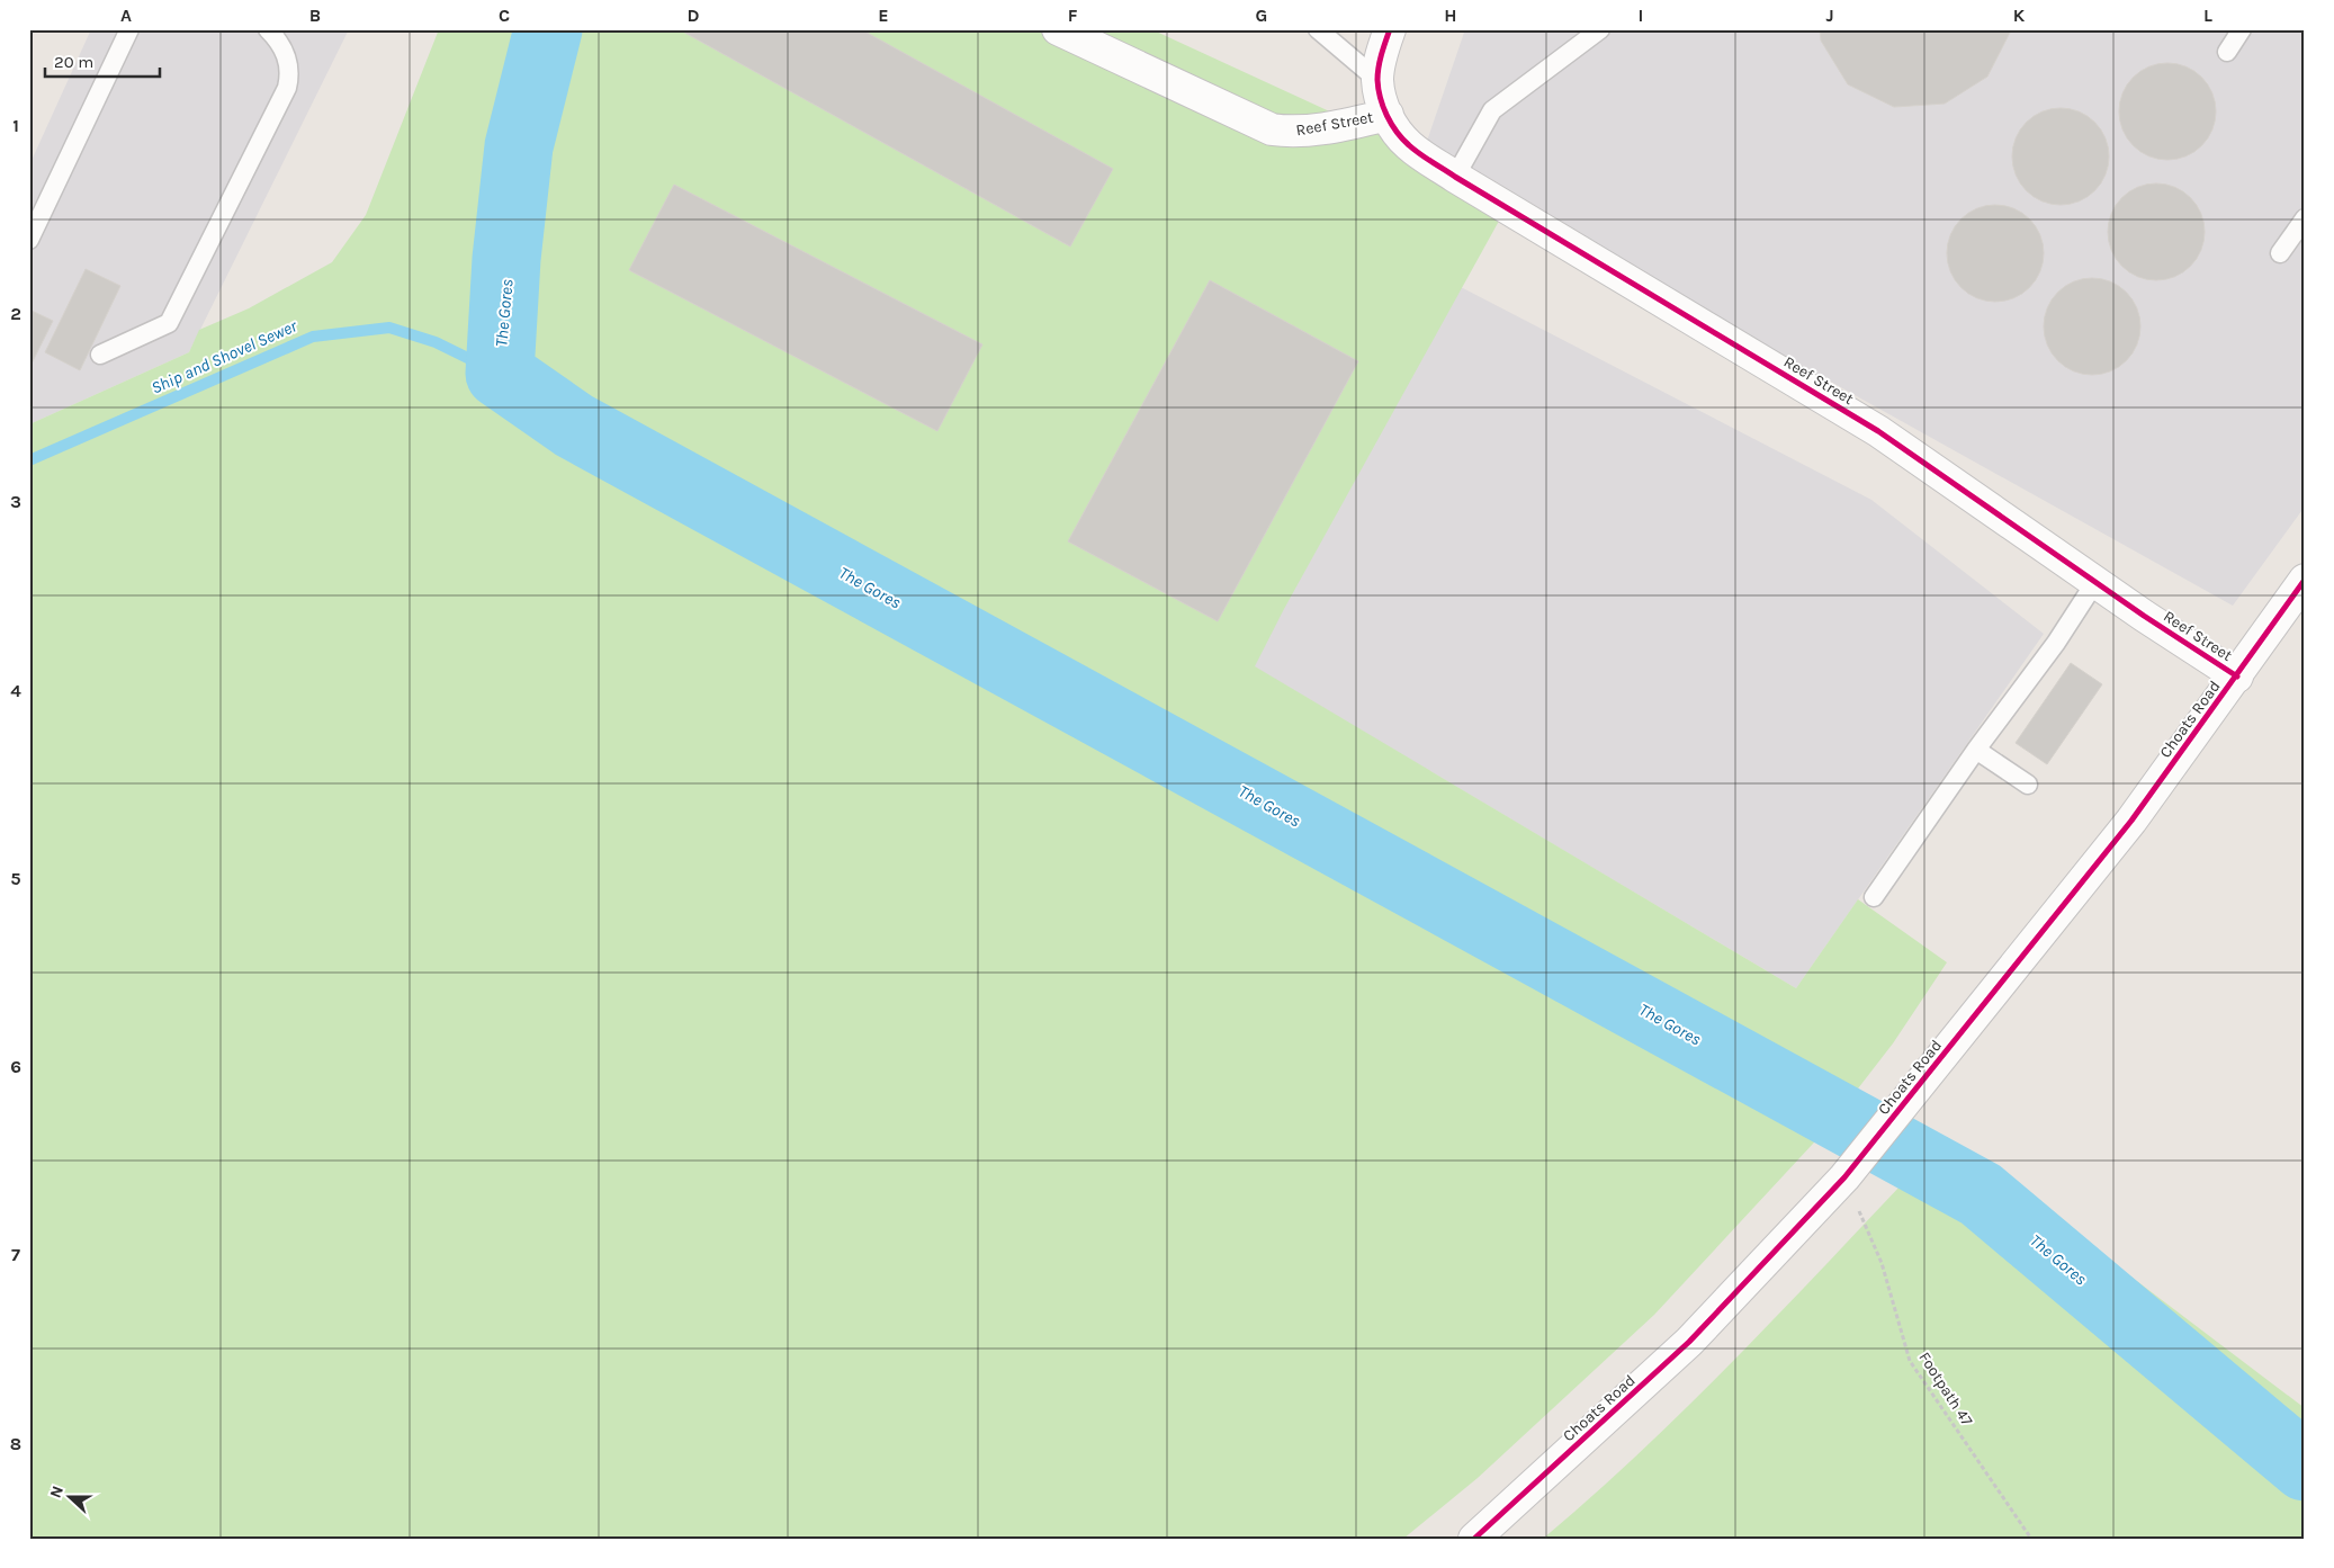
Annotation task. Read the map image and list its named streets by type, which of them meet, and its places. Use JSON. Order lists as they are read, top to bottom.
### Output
{
  "streets": {
    "street": ["Reef Street", "Choats Road"],
    "path": ["Footpath 47"]
  },
  "crossings": [
    ["Reef Street", "Choats Road"],
    ["Choats Road", "Footpath 47"]
  ],
  "water": ["The Gores", "Ship and Shovel Sewer"],
  "scale_bar": "20 m",
  "north": "left",
  "grid": {
    "columns": [
      "A",
      "B",
      "C",
      "D",
      "E",
      "F",
      "G",
      "H",
      "I",
      "J",
      "K",
      "L"
    ],
    "rows": [
      "1",
      "2",
      "3",
      "4",
      "5",
      "6",
      "7",
      "8"
    ]
  }
}
